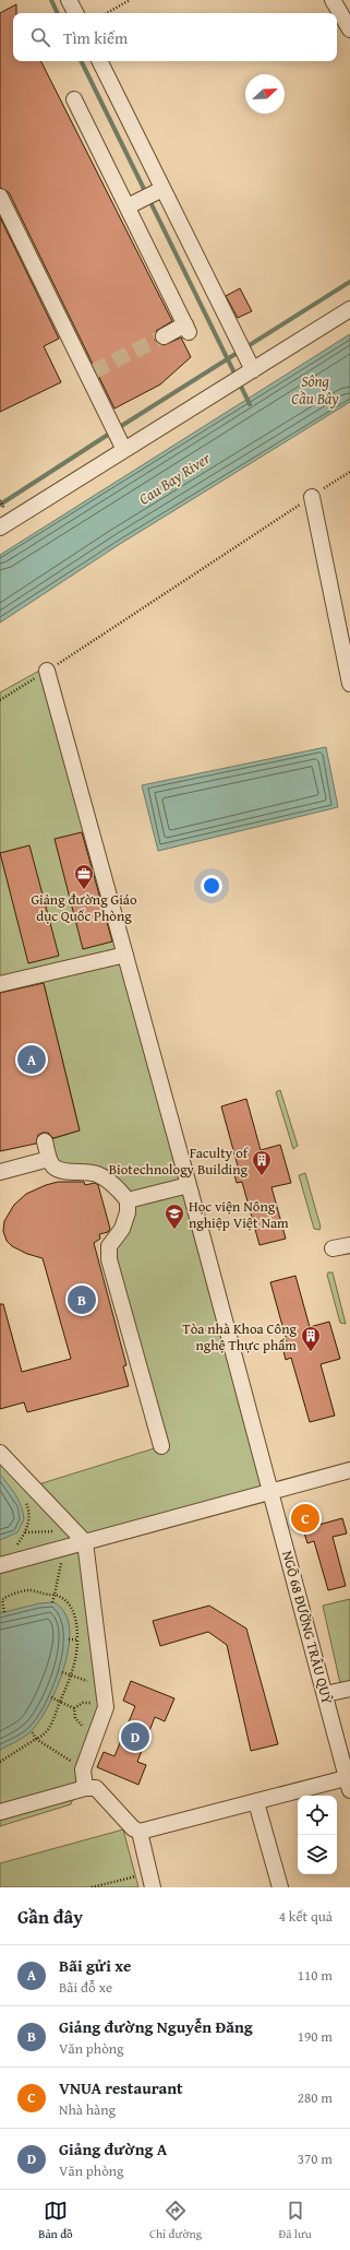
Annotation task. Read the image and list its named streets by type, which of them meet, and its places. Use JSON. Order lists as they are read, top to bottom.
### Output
{
  "streets": {
    "street": ["NGÕ 68 ĐƯỜNG TRÂU QUỲ"]
  },
  "water": ["Sông Cầu Bây", "Cau Bay River"],
  "places": {
    "office": ["Giảng đường Giáo dục Quốc Phòng"],
    "building": ["Faculty of Biotechnology Building", "Tòa nhà Khoa Công nghệ Thực phẩm"],
    "school or university": ["Học viện Nông nghiệp Việt Nam"]
  },
  "north": "top right",
  "page": {
    "search": "Tìm kiếm",
    "pins": [
      "A",
      "B",
      "C",
      "D"
    ],
    "heading": ["Gần đây", "4 kết quả"],
    "list": [
      {
        "mark": "A",
        "name": "Bãi gửi xe",
        "note": "Bãi đỗ xe",
        "value": "110 m"
      },
      {
        "mark": "B",
        "name": "Giảng đường Nguyễn Đăng",
        "note": "Văn phòng",
        "value": "190 m"
      },
      {
        "mark": "C",
        "name": "VNUA restaurant",
        "note": "Nhà hàng",
        "value": "280 m"
      },
      {
        "mark": "D",
        "name": "Giảng đường A",
        "note": "Văn phòng",
        "value": "370 m"
      }
    ],
    "nav": ["Bản đồ", "Chỉ đường", "Đã lưu"]
  }
}
